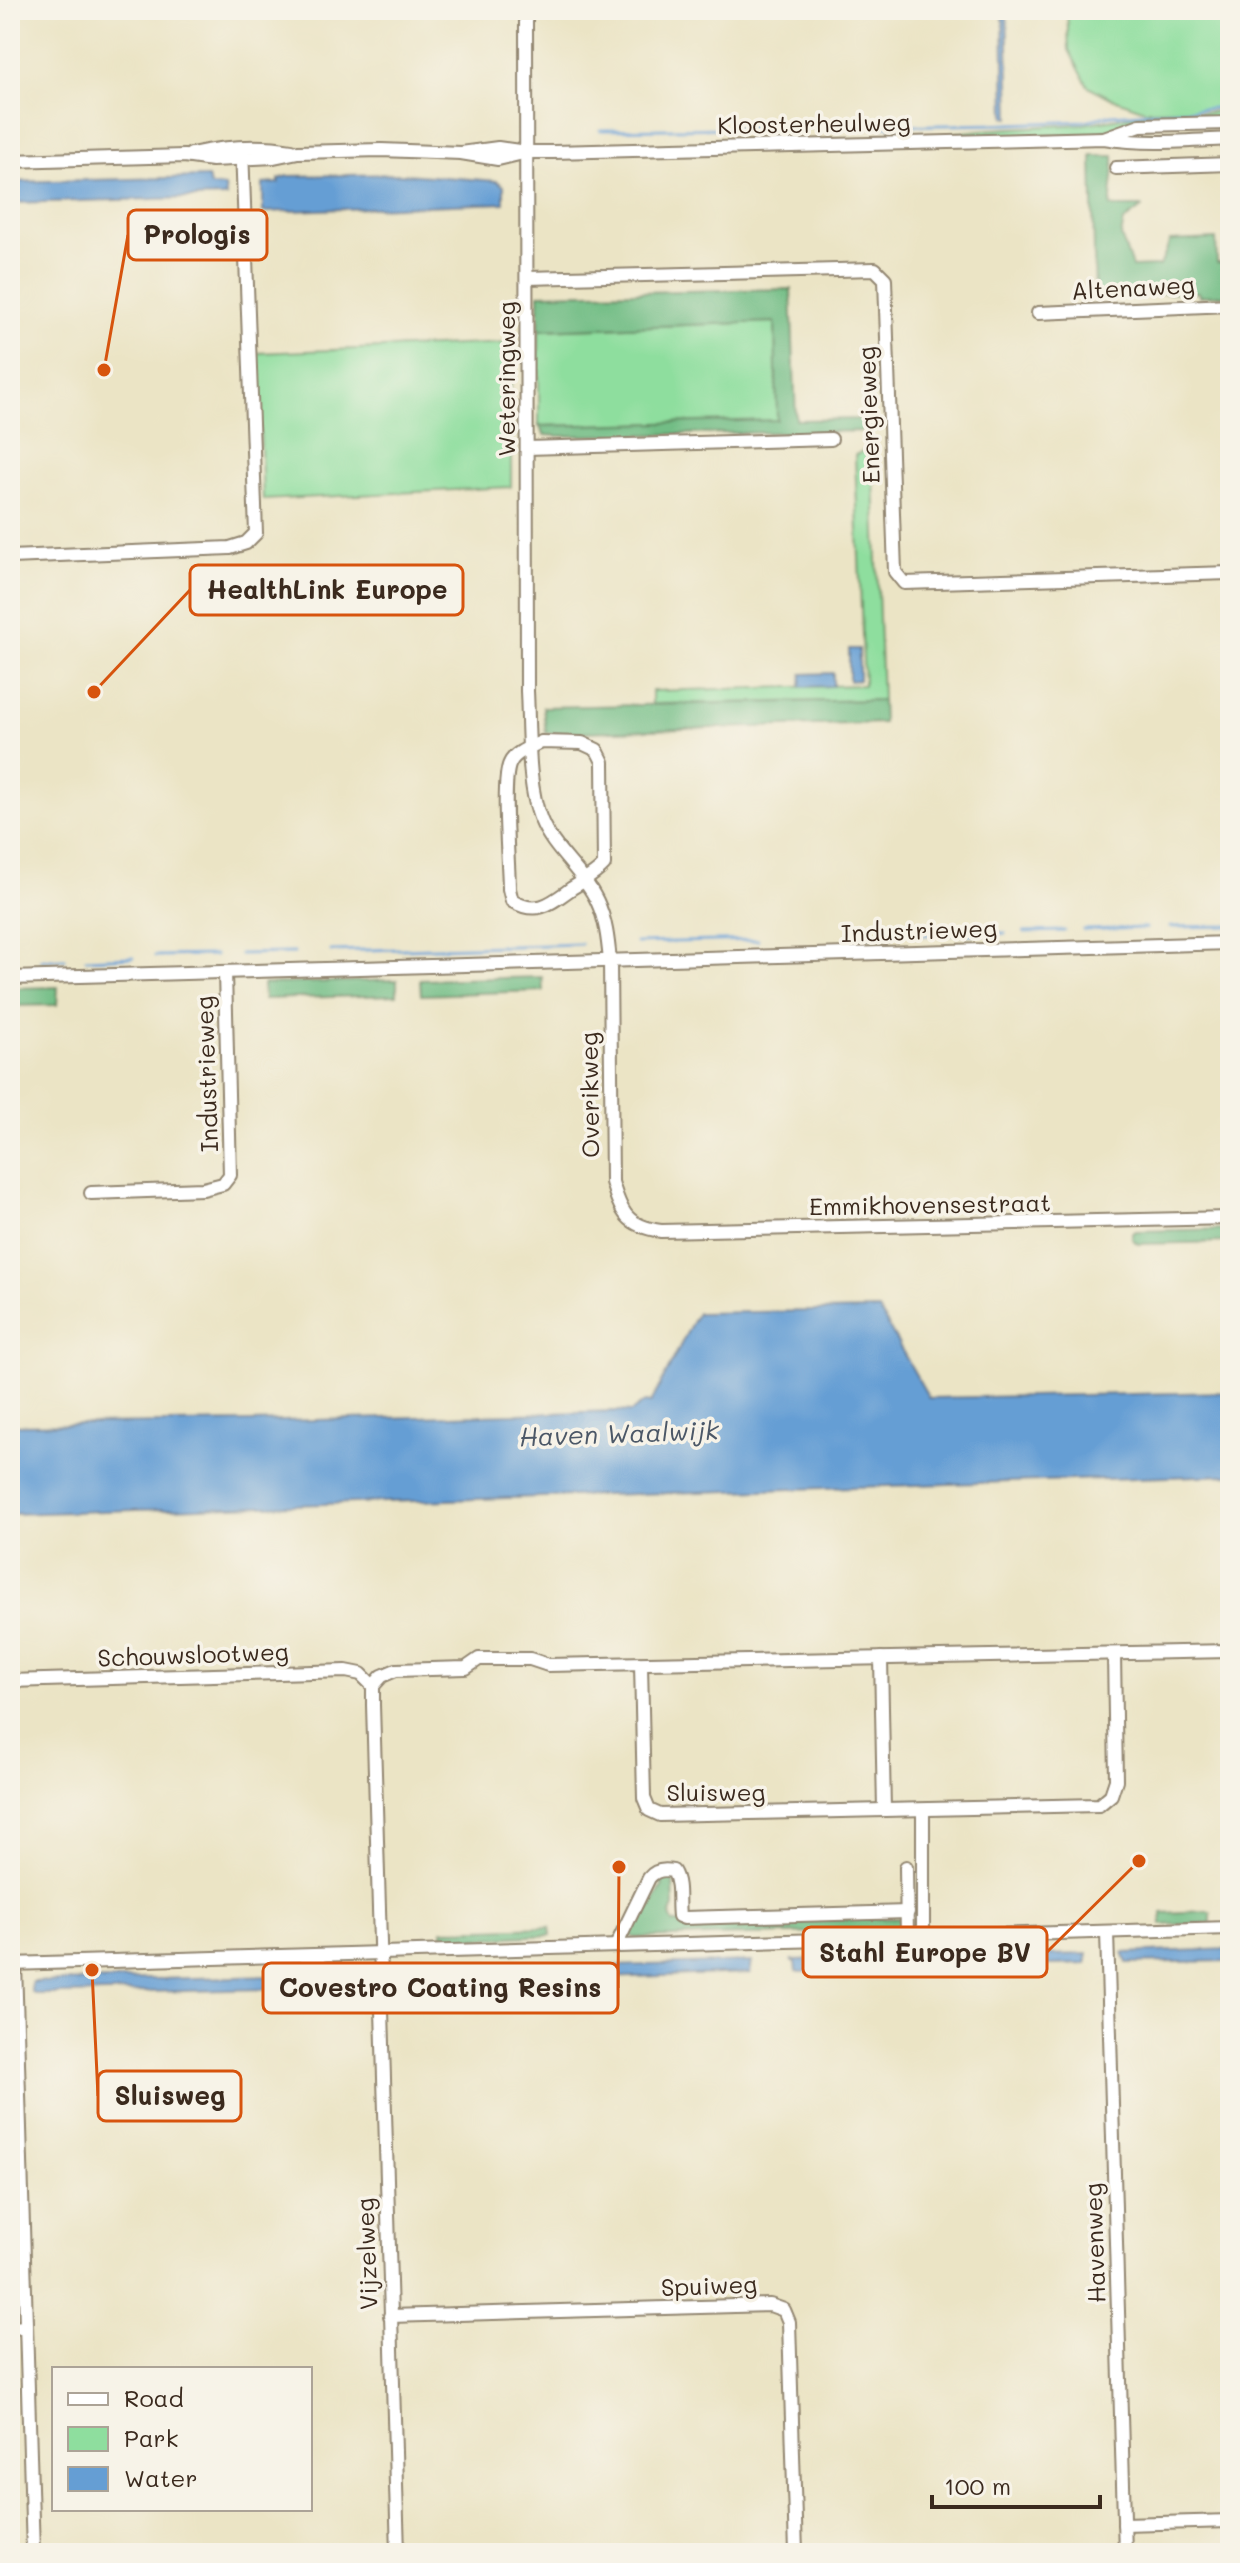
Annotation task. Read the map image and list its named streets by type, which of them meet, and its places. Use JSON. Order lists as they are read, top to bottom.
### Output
{
  "streets": {
    "street": [
      "Kloosterheulweg",
      "Altenaweg",
      "Weteringweg",
      "Energieweg",
      "Industrieweg",
      "Overikweg",
      "Emmikhovensestraat",
      "Schouwslootweg",
      "Sluisweg",
      "Havenweg",
      "Vijzelweg",
      "Spuiweg"
    ]
  },
  "crossings": [
    ["Kloosterheulweg", "Weteringweg"],
    ["Weteringweg", "Energieweg"],
    ["Industrieweg", "Overikweg"],
    ["Overikweg", "Emmikhovensestraat"],
    ["Vijzelweg", "Spuiweg"]
  ],
  "water": ["Haven Waalwijk"],
  "places": [
    "Prologis",
    "HealthLink Europe",
    "Stahl Europe BV",
    "Covestro Coating Resins",
    "Sluisweg"
  ],
  "legend": ["Road", "Park", "Water"],
  "scale_bar": "100 m"
}
